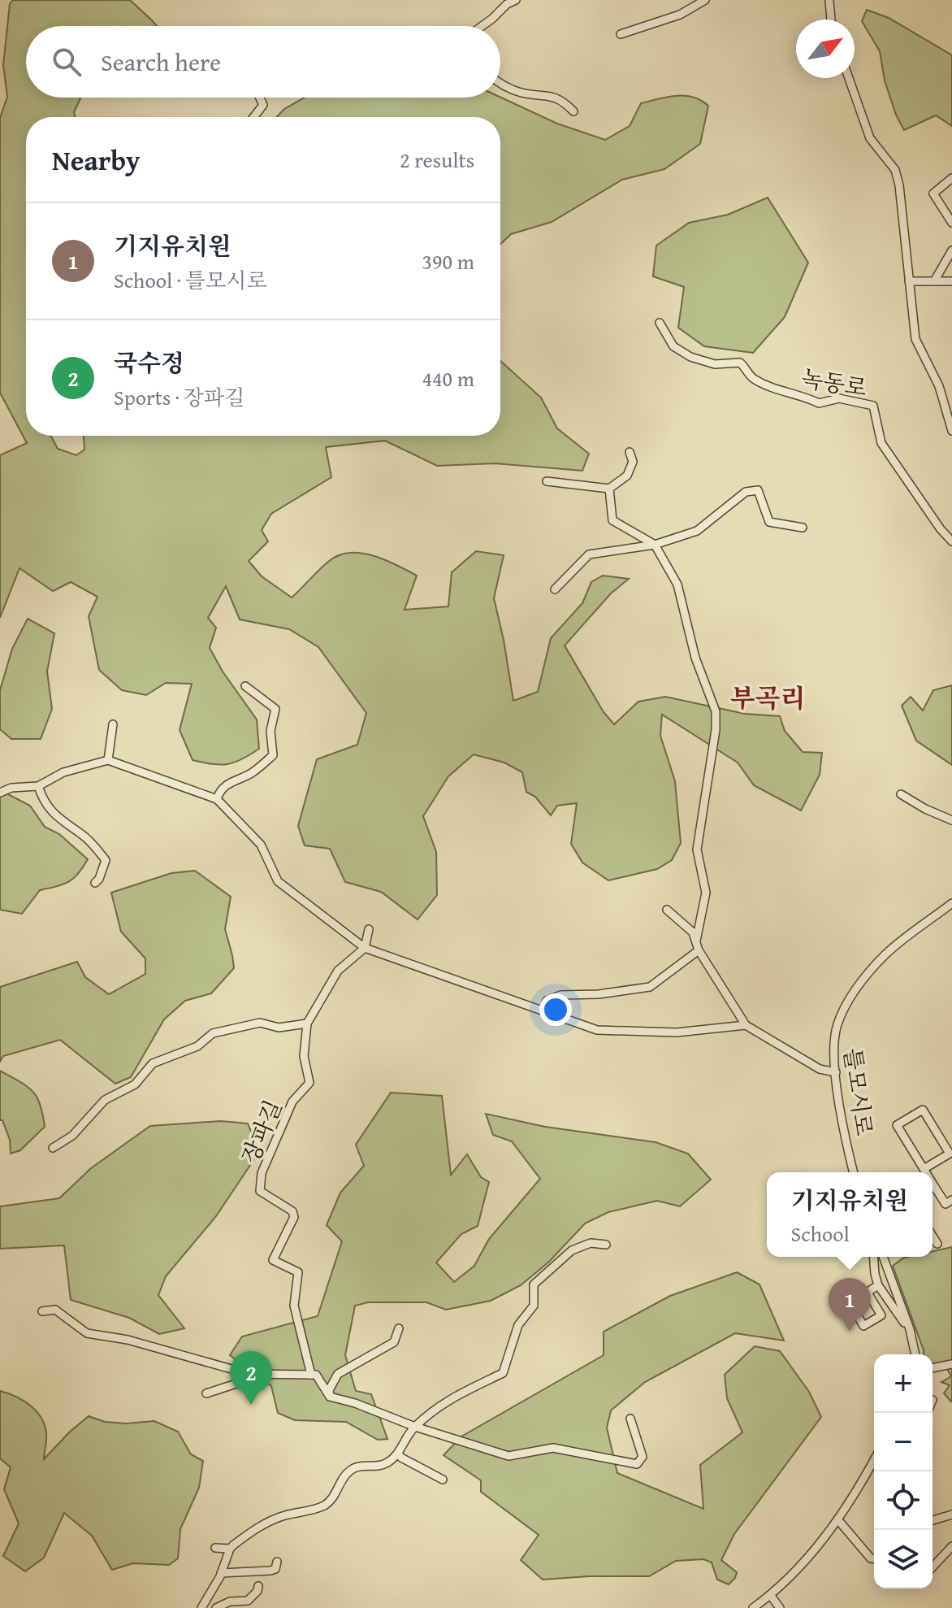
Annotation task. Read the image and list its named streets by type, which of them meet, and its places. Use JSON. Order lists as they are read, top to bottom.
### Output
{
  "streets": {
    "street": ["녹동로", "틀모시로", "장파길"]
  },
  "districts": ["부곡리"],
  "north": "top right",
  "page": {
    "search": "Search here",
    "heading": ["Nearby", "2 results"],
    "list": [
      {
        "mark": "1",
        "name": "기지유치원",
        "note": "School · 틀모시로",
        "value": "390 m"
      },
      {
        "mark": "2",
        "name": "국수정",
        "note": "Sports · 장파길",
        "value": "440 m"
      }
    ],
    "popup": ["기지유치원", "School"],
    "pins": ["1", "2"],
    "map_buttons": ["+", "−"]
  }
}
